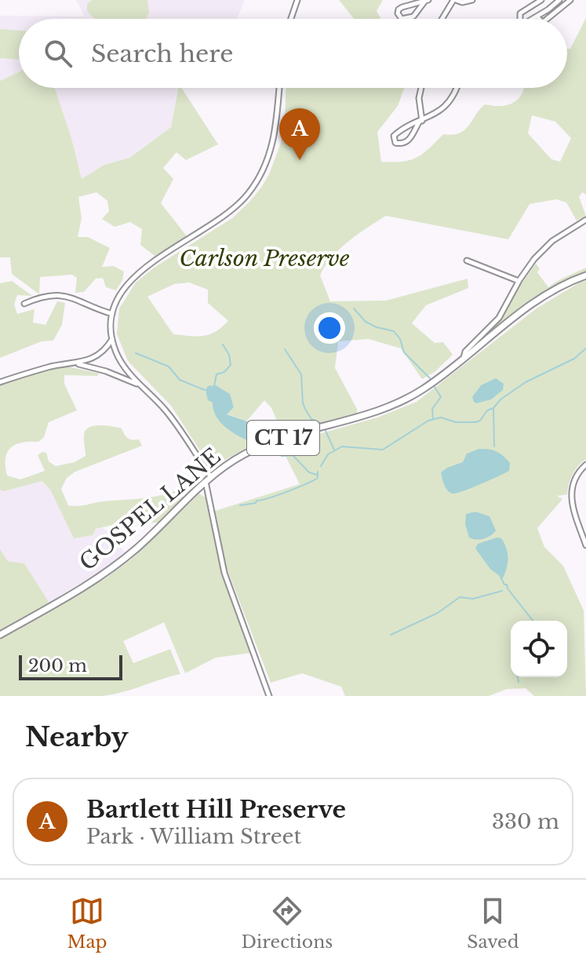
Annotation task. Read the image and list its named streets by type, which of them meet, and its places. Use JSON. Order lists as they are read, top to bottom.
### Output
{
  "streets": {
    "main road": ["CT 17", "GOSPEL LANE"]
  },
  "parks": ["Carlson Preserve"],
  "scale_bar": "200 m",
  "page": {
    "search": "Search here",
    "pins": "A",
    "scale": "200 m",
    "heading": "Nearby",
    "list": [
      {
        "mark": "A",
        "name": "Bartlett Hill Preserve",
        "note": "Park · William Street",
        "value": "330 m"
      }
    ],
    "nav": ["Map", "Directions", "Saved"]
  }
}
